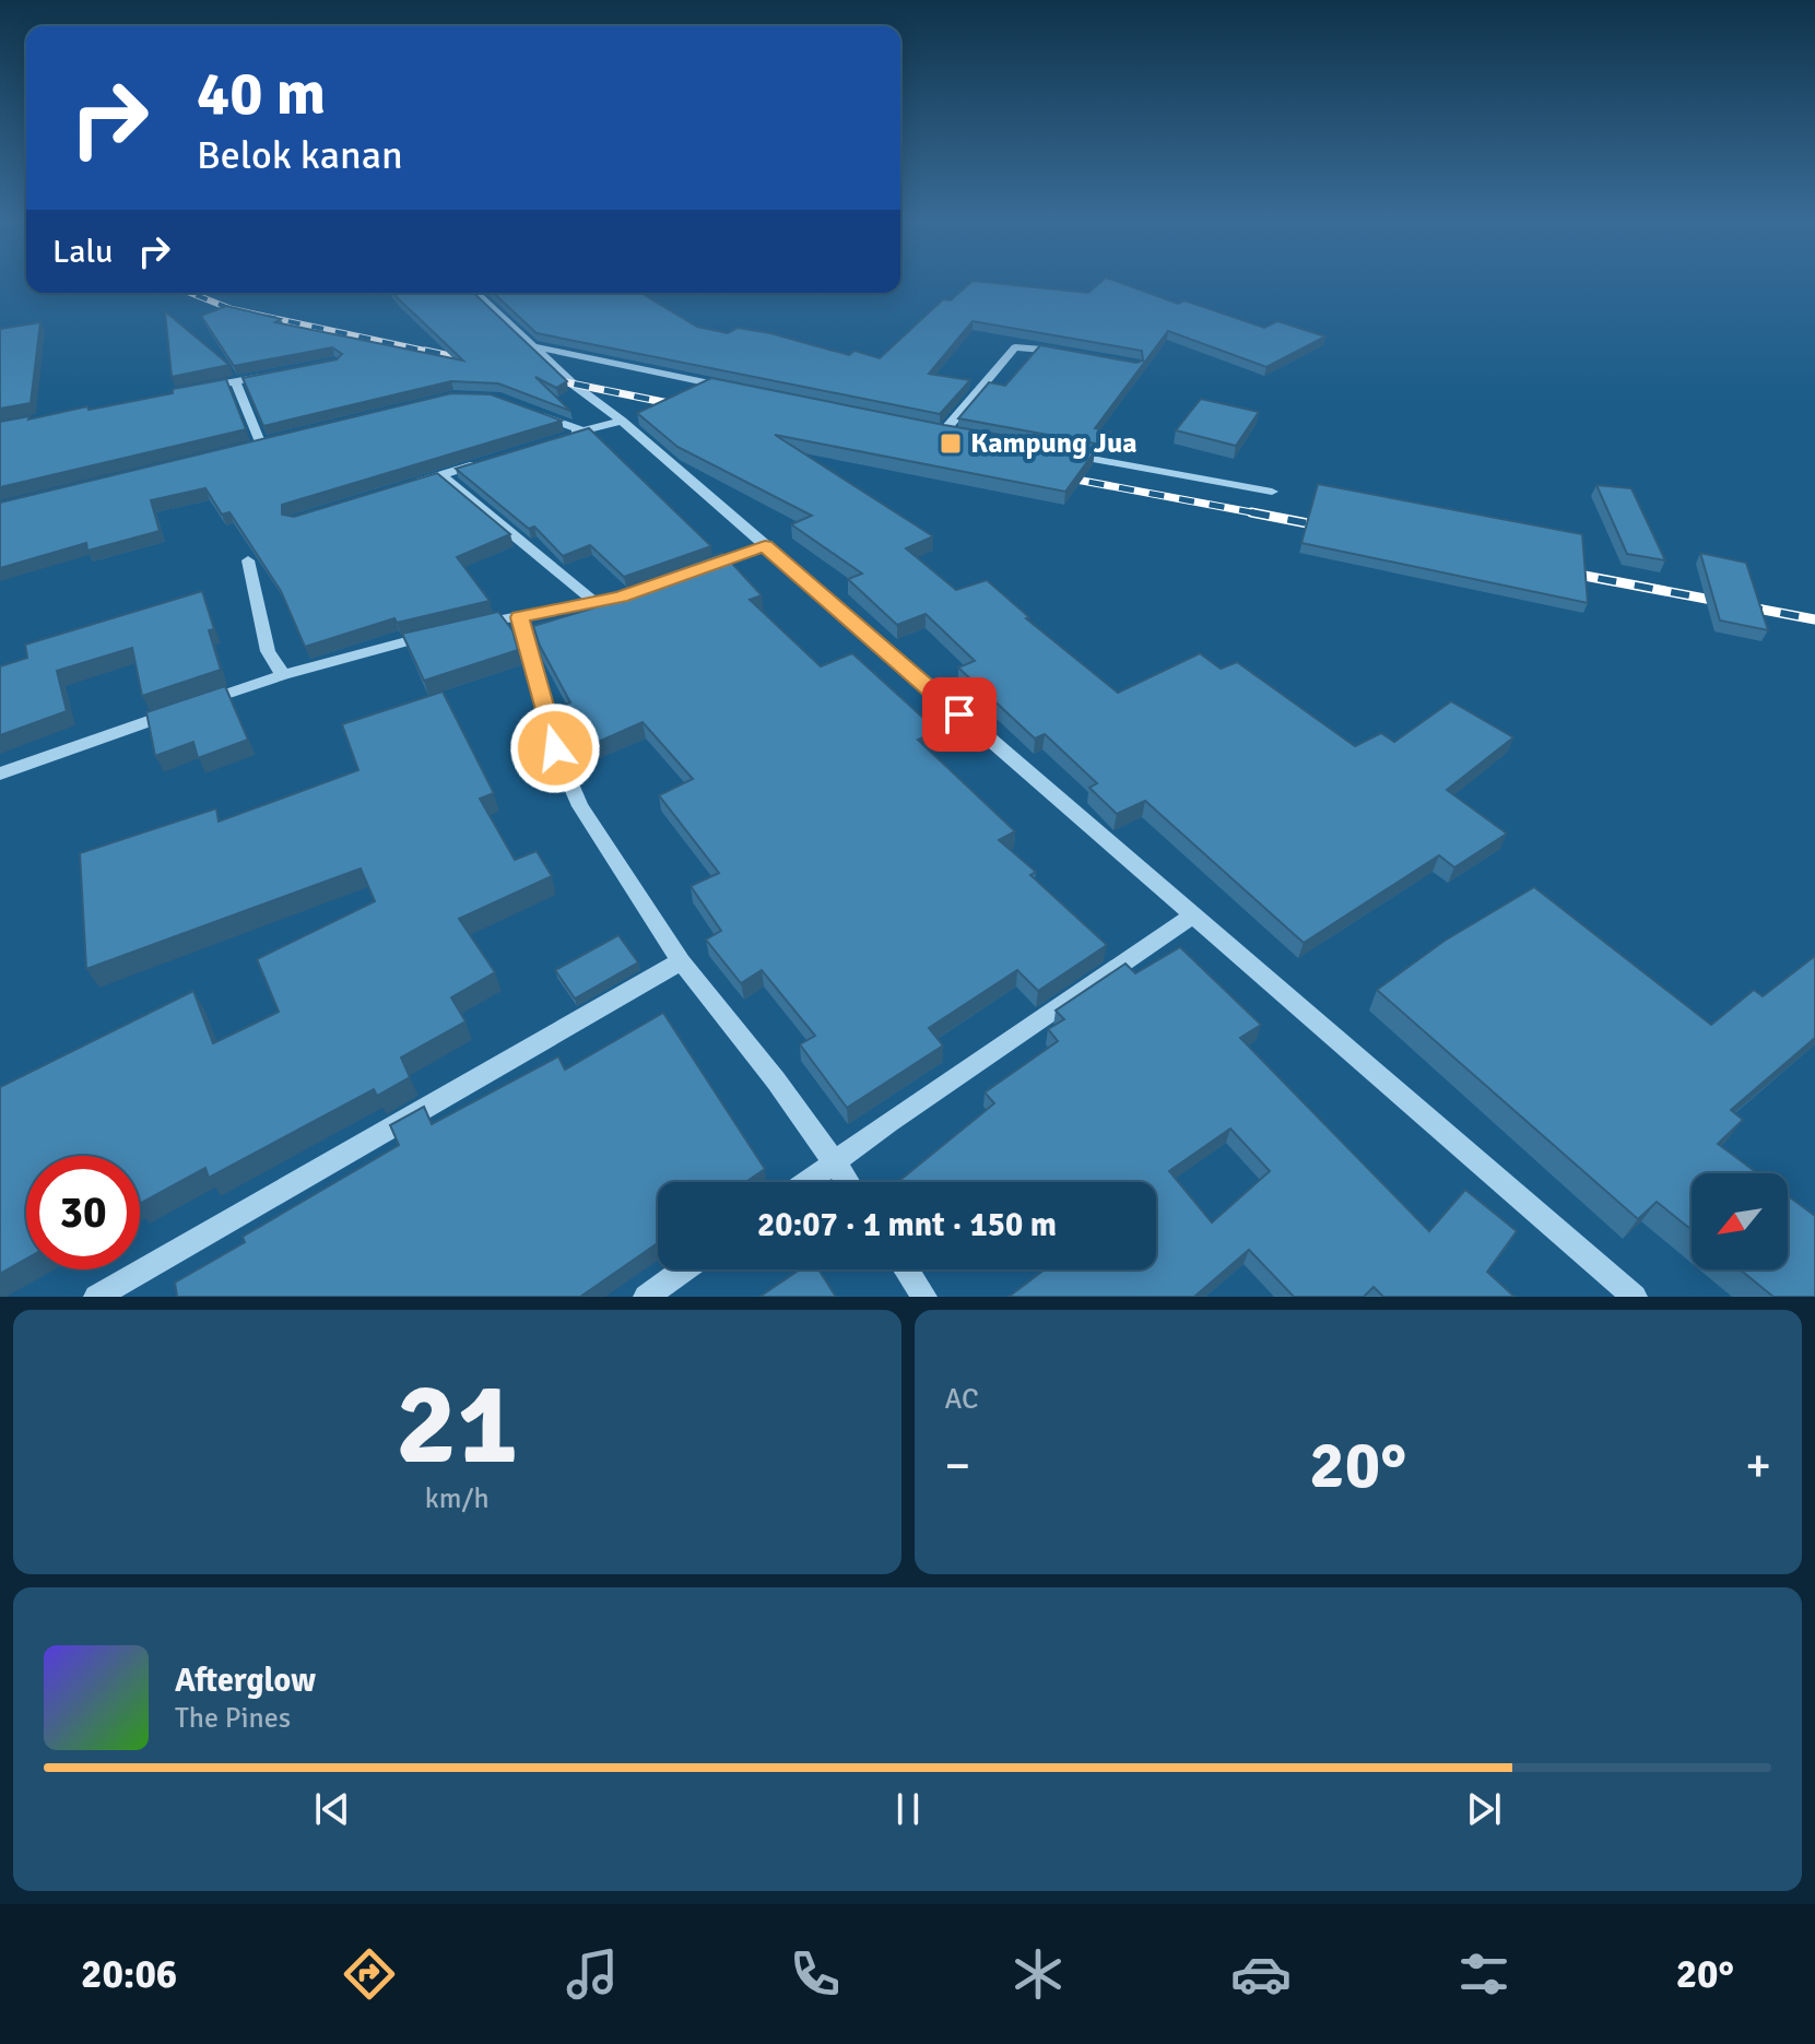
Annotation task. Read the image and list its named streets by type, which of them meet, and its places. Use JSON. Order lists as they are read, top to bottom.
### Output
{
  "places": {
    "transit": ["Kampung Jua"]
  },
  "north": "bottom left",
  "page": {
    "turn": ["40 m", "Belok kanan"],
    "then": "Lalu",
    "limit": "30",
    "trip": "20:07 · 1 mnt · 150 m",
    "tile": [
      ["21", "km/h"],
      "AC"
    ],
    "heat": ["−", "20°", "+"],
    "song": ["Afterglow", "The Pines"],
    "tabs": ["20:06", "20°"]
  }
}
